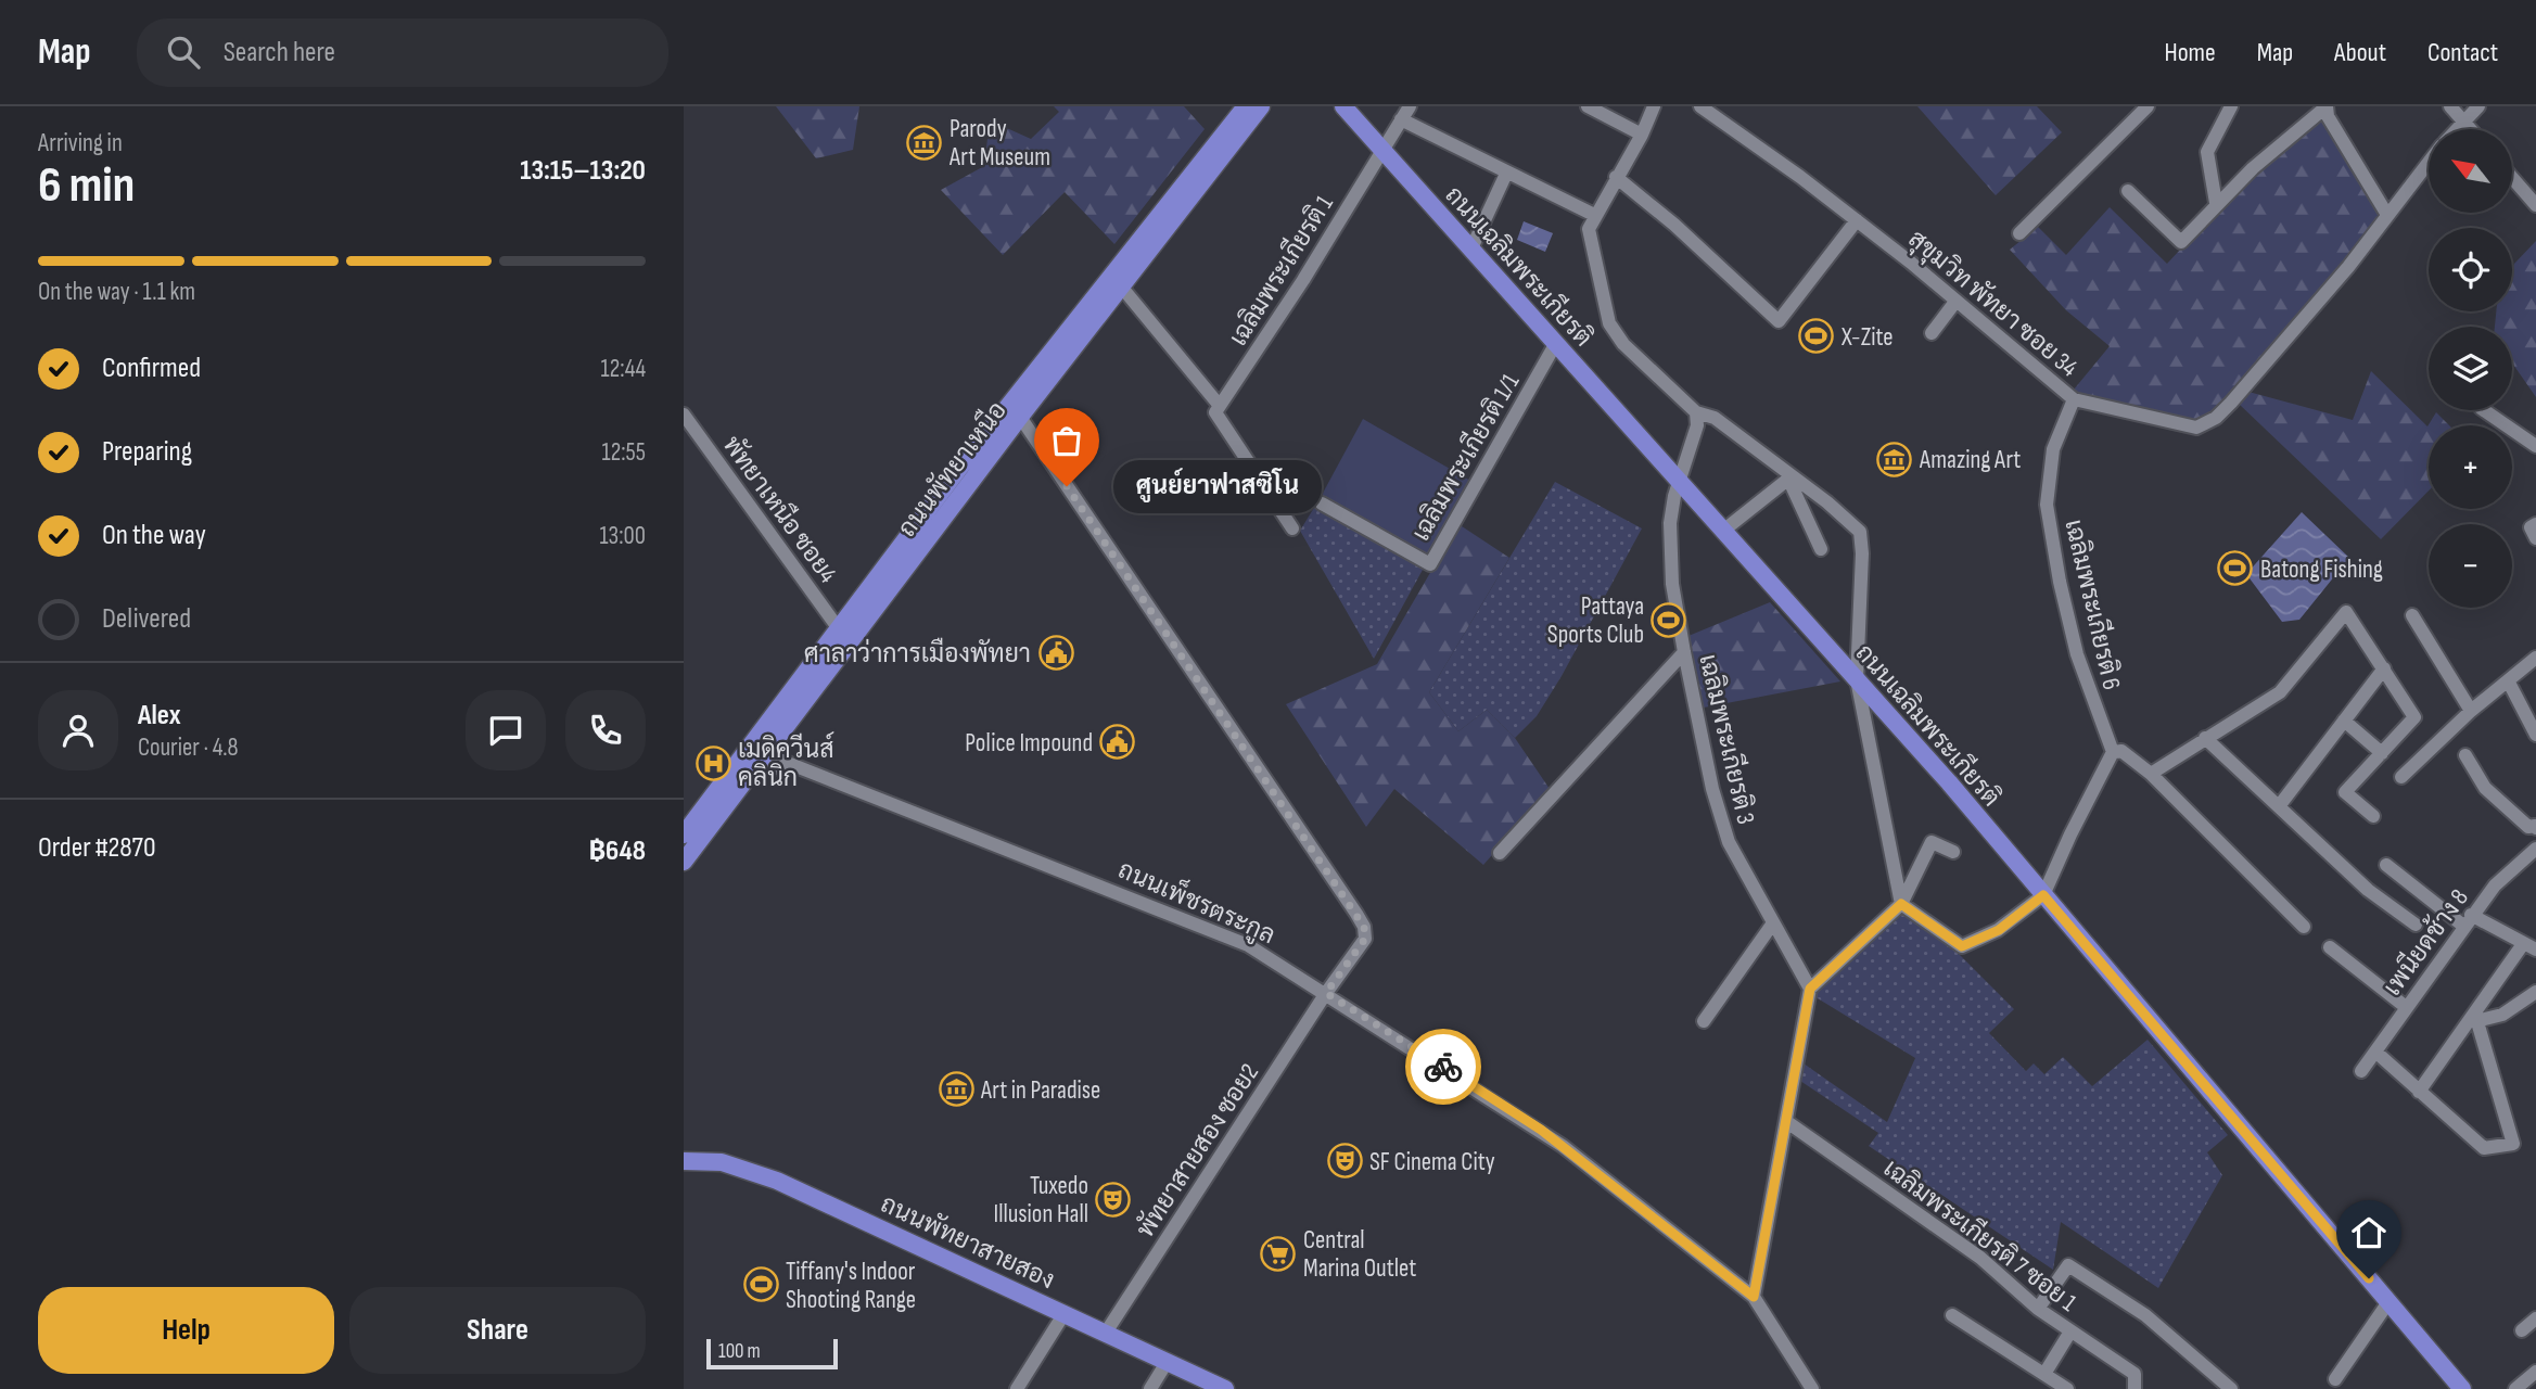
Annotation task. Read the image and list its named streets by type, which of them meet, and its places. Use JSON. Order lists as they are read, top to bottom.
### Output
{
  "streets": {
    "main road": ["ถนนเฉลิมพระเกียรติ", "ถนนพัทยาเหนือ", "ถนนพัทยาสายสอง"],
    "street": [
      "เฉลิมพระเกียรติ 1",
      "สุขุมวิท พัทยา ซอย 34",
      "เฉลิมพระเกียรติ 1/1",
      "พัทยาเหนือ ซอย4",
      "เฉลิมพระเกียรติ 6",
      "เฉลิมพระเกียรติ 3",
      "ถนนเพ็ชรตระกูล",
      "เพนียดช้าง 8",
      "พัทยาสายสอง ซอย2",
      "เฉลิมพระเกียรติ 7 ซอย 1"
    ]
  },
  "crossings": [
    ["ถนนเฉลิมพระเกียรติ", "เฉลิมพระเกียรติ 1"],
    ["ถนนเฉลิมพระเกียรติ", "เฉลิมพระเกียรติ 1/1"],
    ["ถนนเฉลิมพระเกียรติ", "เฉลิมพระเกียรติ 3"],
    ["สุขุมวิท พัทยา ซอย 34", "เฉลิมพระเกียรติ 6"],
    ["ถนนพัทยาเหนือ", "พัทยาเหนือ ซอย4"],
    ["ถนนพัทยาเหนือ", "ถนนเพ็ชรตระกูล"],
    ["ถนนพัทยาเหนือ", "พัทยาสายสอง ซอย2"],
    ["ถนนเพ็ชรตระกูล", "พัทยาสายสอง ซอย2"],
    ["พัทยาสายสอง ซอย2", "ถนนพัทยาสายสอง"]
  ],
  "places": {
    "museum": ["Parody Art Museum", "Amazing Art", "Art in Paradise"],
    "sports": [
      "X-Zite",
      "Batong Fishing",
      "Pattaya Sports Club",
      "Tiffany's Indoor Shooting Range"
    ],
    "other": ["ศูนย์ยาฟาสซิโน"],
    "public building": ["ศาลาว่าการเมืองพัทยา", "Police Impound"],
    "hospital": ["เมดิควีนส์ คลินิก"],
    "theatre": ["SF Cinema City", "Tuxedo Illusion Hall"],
    "supermarket": ["Central Marina Outlet"]
  },
  "scale_bar": "100 m",
  "north": "top left",
  "page": {
    "header": "Map",
    "search": "Search here",
    "nav": [
      "Home",
      "Map",
      "About",
      "Contact"
    ],
    "heading": ["6 min", "Arriving in", "13:15–13:20"],
    "panel": [
      "Alex",
      "Courier · 4.8",
      "Order #2870",
      "฿648"
    ],
    "map_buttons": ["+", "−"],
    "bar": "On the way · 1.1 km",
    "list": [
      ["Confirmed", "12:44"],
      ["Preparing", "12:55"],
      ["On the way", "13:00"],
      "Delivered"
    ],
    "bubble": "ศูนย์ยาฟาสซิโน",
    "buttons": ["Help", "Share"],
    "scale": "100 m"
  }
}
